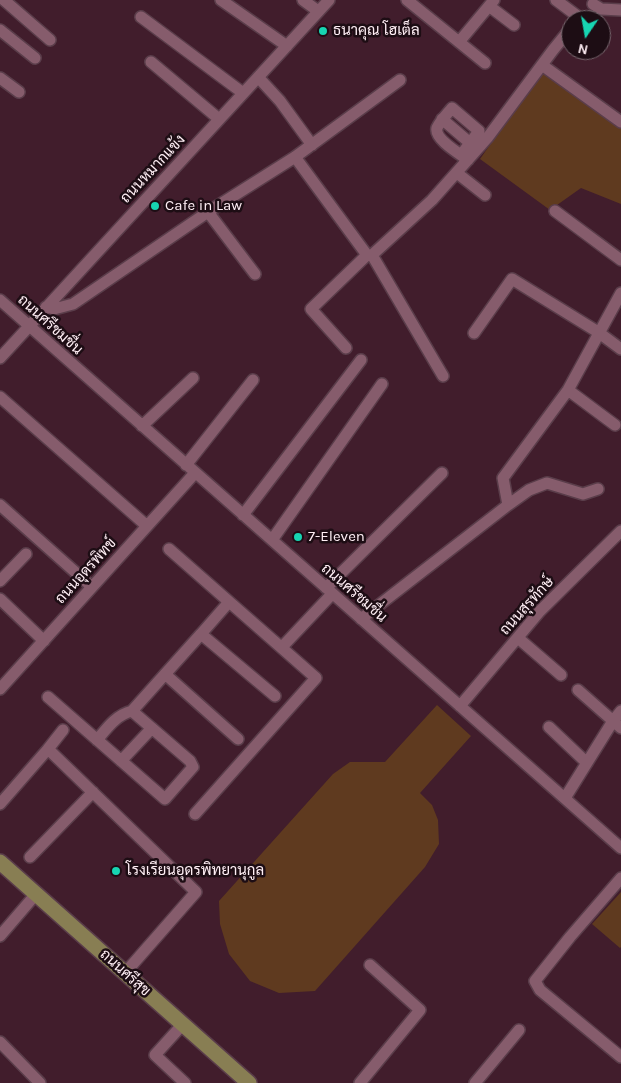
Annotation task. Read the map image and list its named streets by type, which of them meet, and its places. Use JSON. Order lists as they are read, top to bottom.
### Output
{
  "streets": {
    "main road": ["ถนนศรีสุข"],
    "street": [
      "ถนนหมากแข้ง",
      "ถนนศรีชมชื่น",
      "ถนนอุดรพิทข์",
      "ถนนสุรทักษ์"
    ]
  },
  "crossings": [
    ["ถนนหมากแข้ง", "ถนนศรีชมชื่น"],
    ["ถนนศรีชมชื่น", "ถนนอุดรพิทข์"],
    ["ถนนศรีชมชื่น", "ถนนสุรทักษ์"]
  ],
  "places": [
    "ธนาคุณ โฮเต็ล",
    "Cafe in Law",
    "7-Eleven",
    "โรงเรียนอุดรพิทยานุกูล"
  ],
  "north": "bottom"
}
